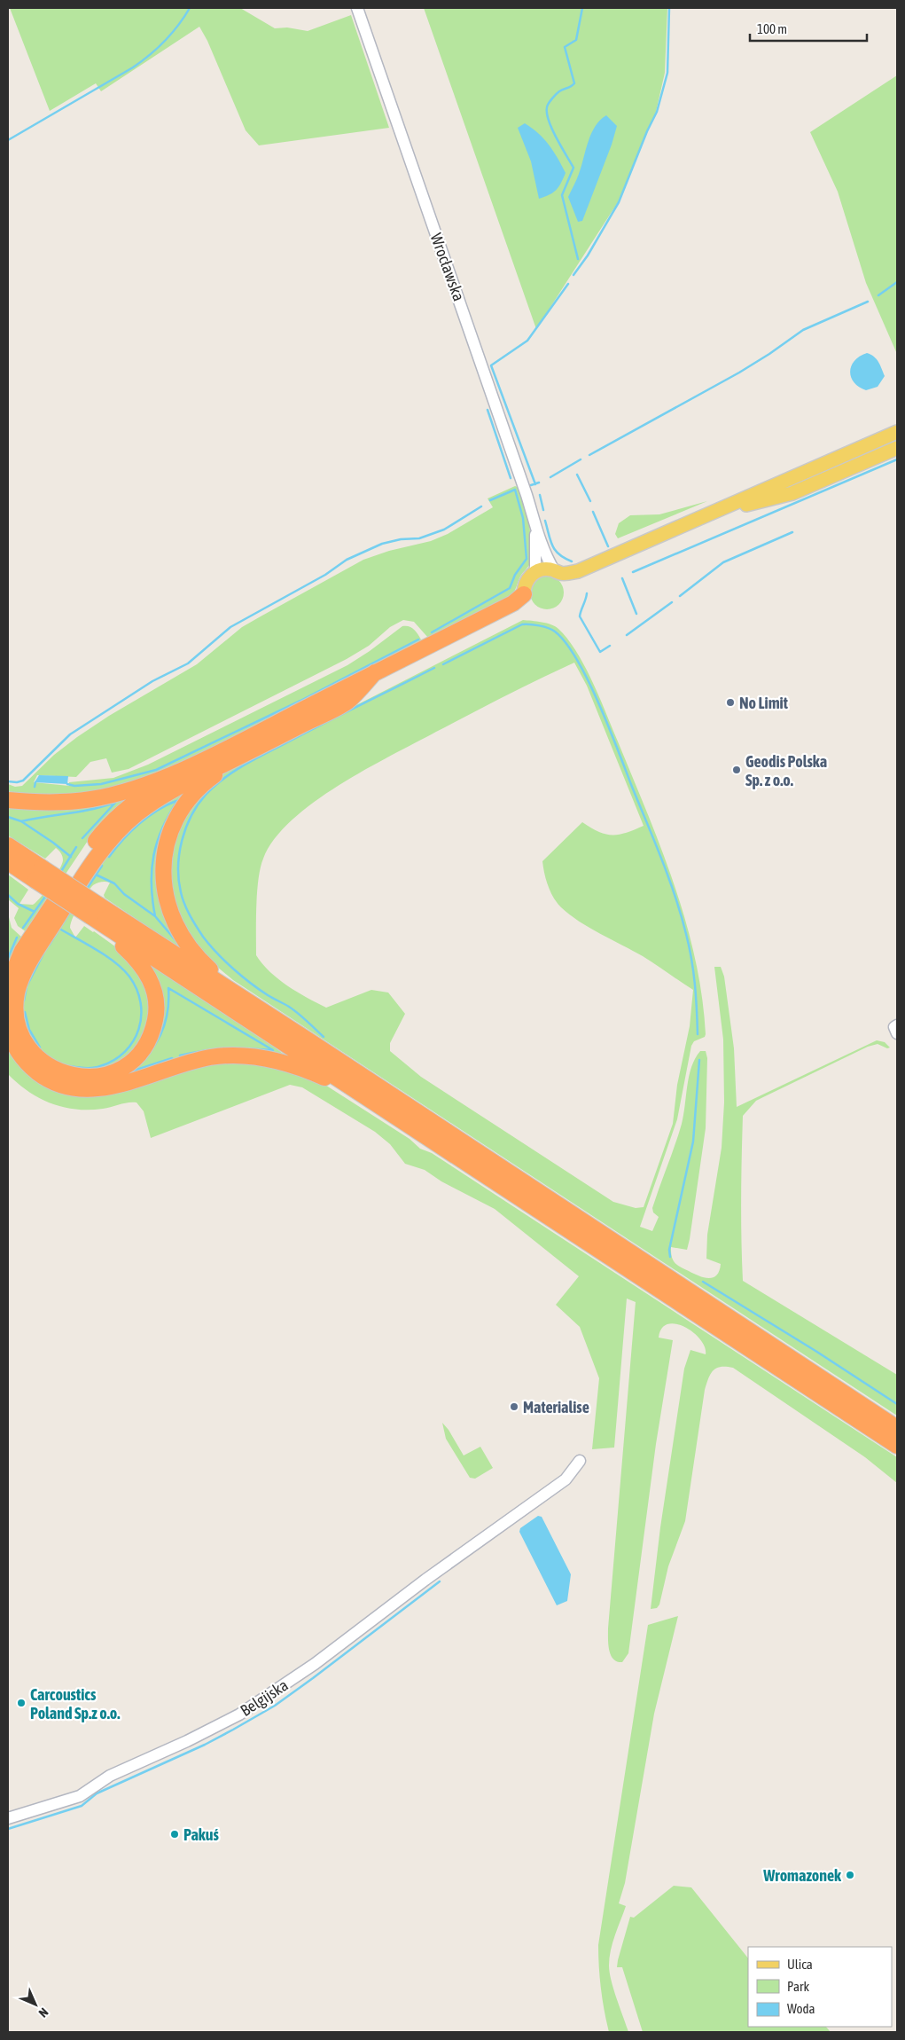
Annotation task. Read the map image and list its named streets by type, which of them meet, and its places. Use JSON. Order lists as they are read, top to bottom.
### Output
{
  "streets": {
    "street": ["Wrocławska", "Belgijska"]
  },
  "places": [
    "No Limit",
    "Geodis Polska Sp. z o.o.",
    "Materialise",
    "Carcoustics Poland Sp.z o.o.",
    "Pakuś",
    "Wromazonek"
  ],
  "legend": ["Ulica", "Park", "Woda"],
  "scale_bar": "100 m",
  "north": "bottom right"
}
